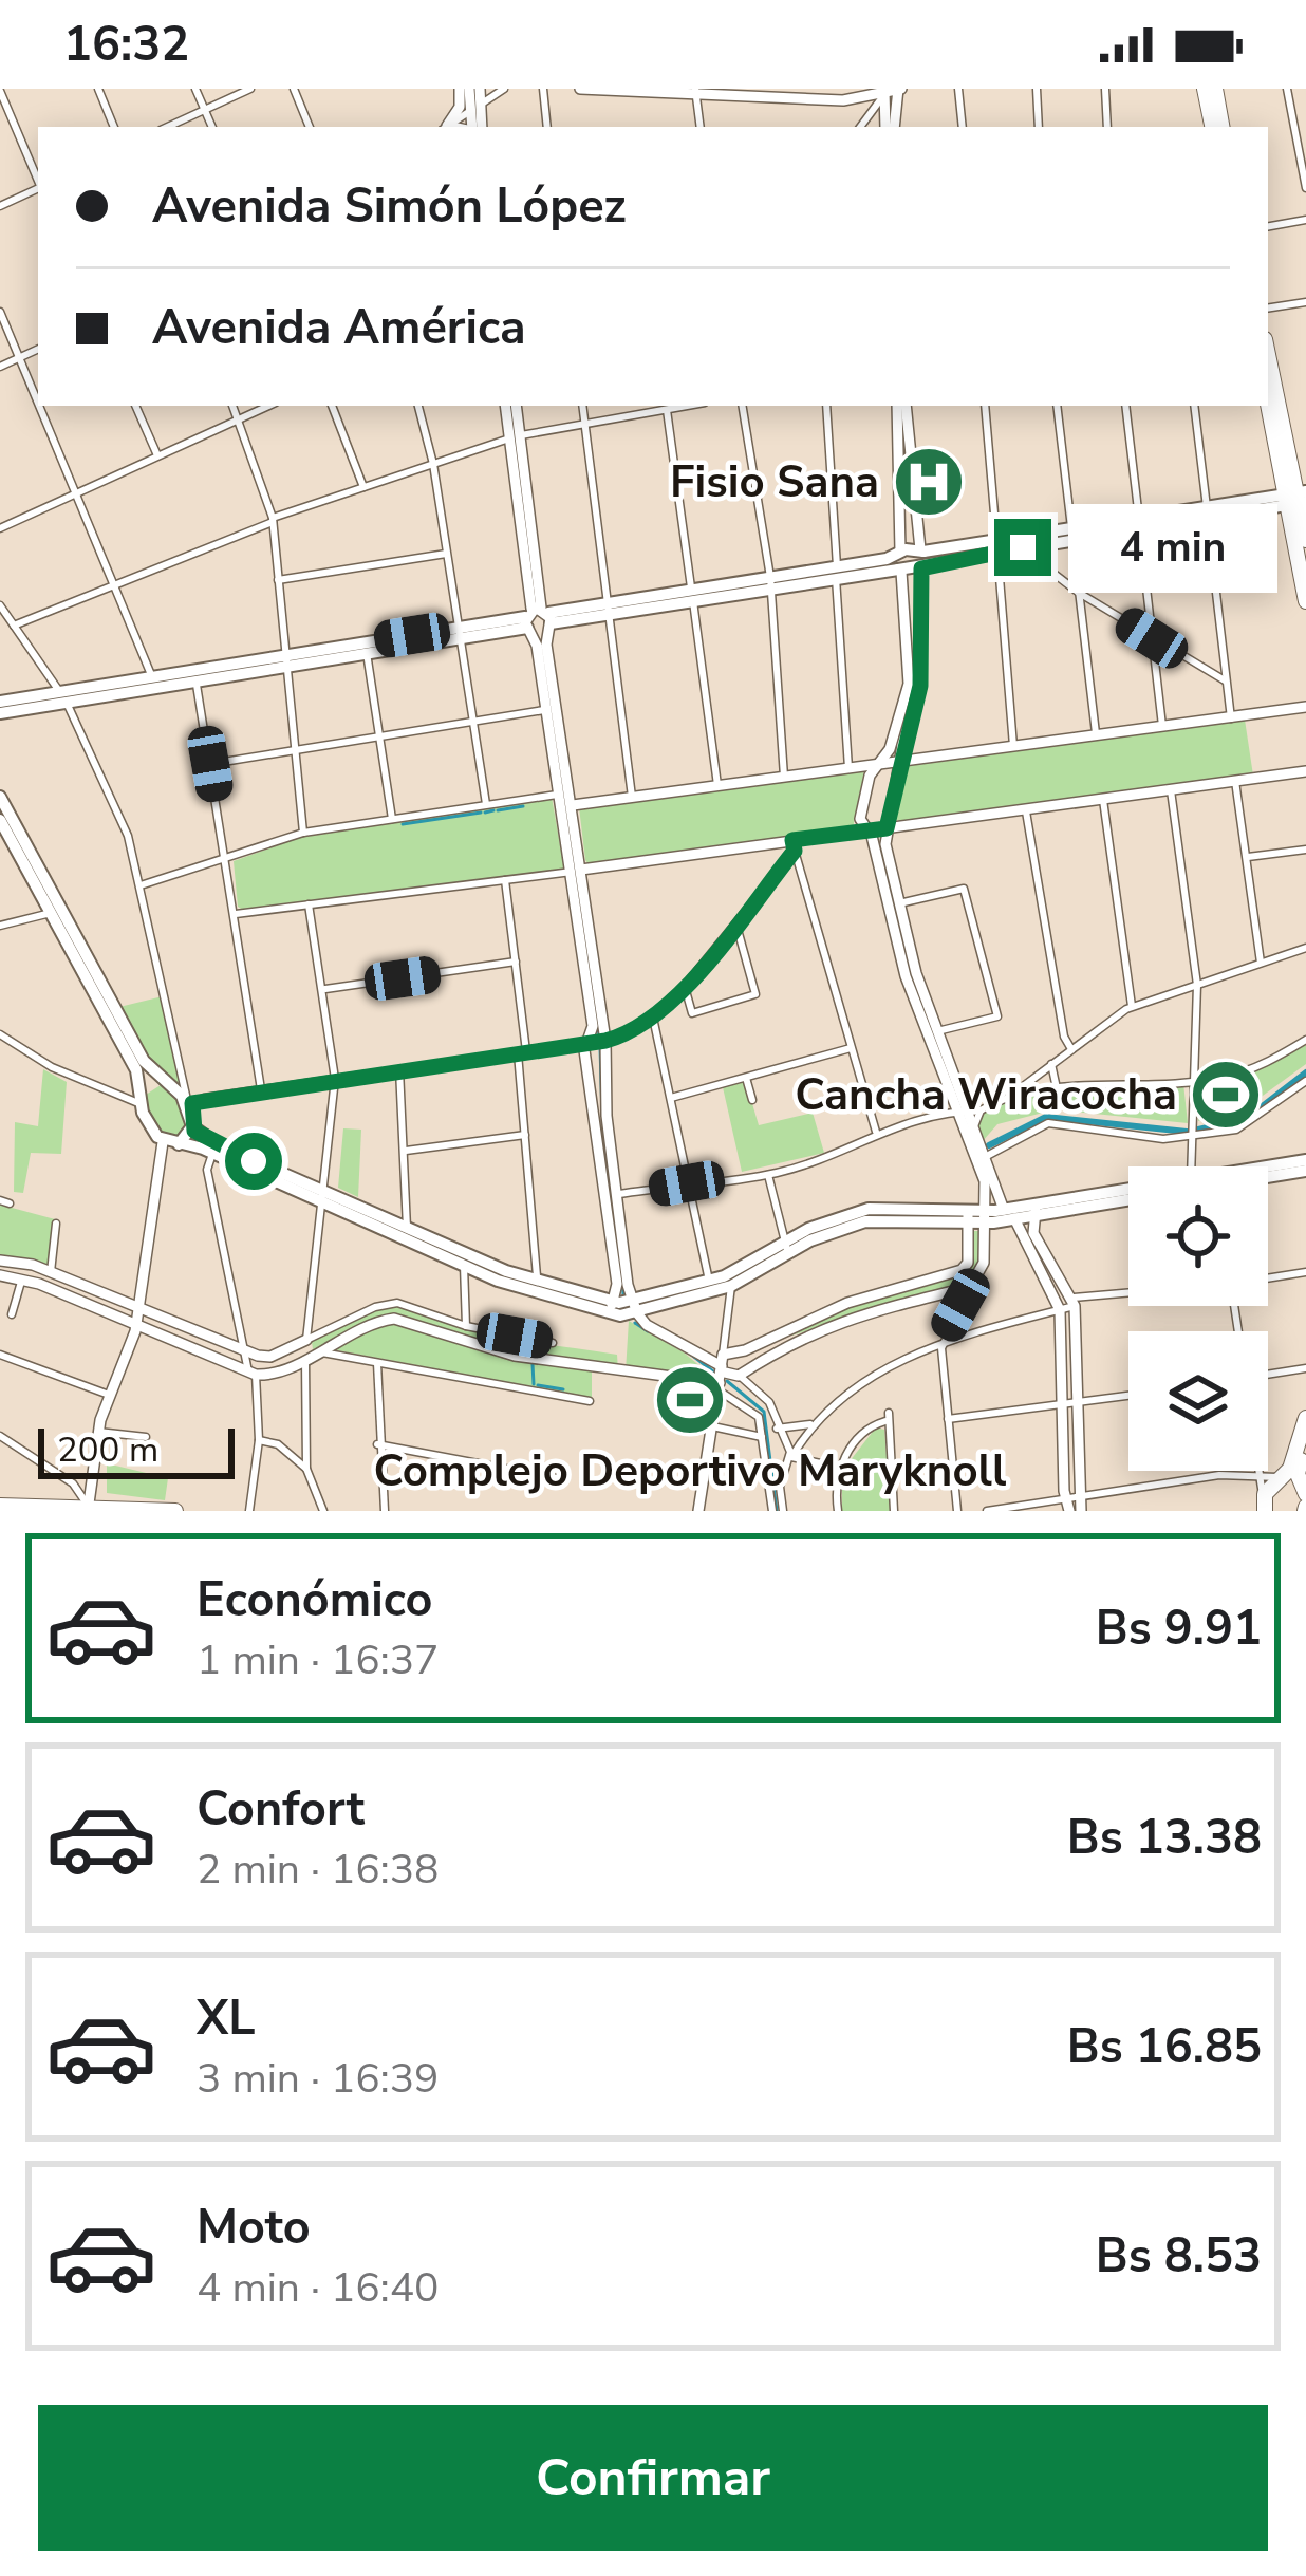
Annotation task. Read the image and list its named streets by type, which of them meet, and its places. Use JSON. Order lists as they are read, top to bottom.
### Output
{
  "places": {
    "hospital": ["Fisio Sana"],
    "sports": ["Cancha Wiracocha", "Complejo Deportivo Maryknoll"]
  },
  "scale_bar": "200 m",
  "page": {
    "status": "16:32",
    "banner": ["Avenida Simón López", "Avenida América"],
    "bubble": "4 min",
    "scale": "200 m",
    "list": [
      {
        "name": "Económico",
        "note": "1 min · 16:37",
        "value": "Bs 9.91"
      },
      {
        "name": "Confort",
        "note": "2 min · 16:38",
        "value": "Bs 13.38"
      },
      {
        "name": "XL",
        "note": "3 min · 16:39",
        "value": "Bs 16.85"
      },
      {
        "name": "Moto",
        "note": "4 min · 16:40",
        "value": "Bs 8.53"
      }
    ],
    "buttons": "Confirmar"
  }
}
